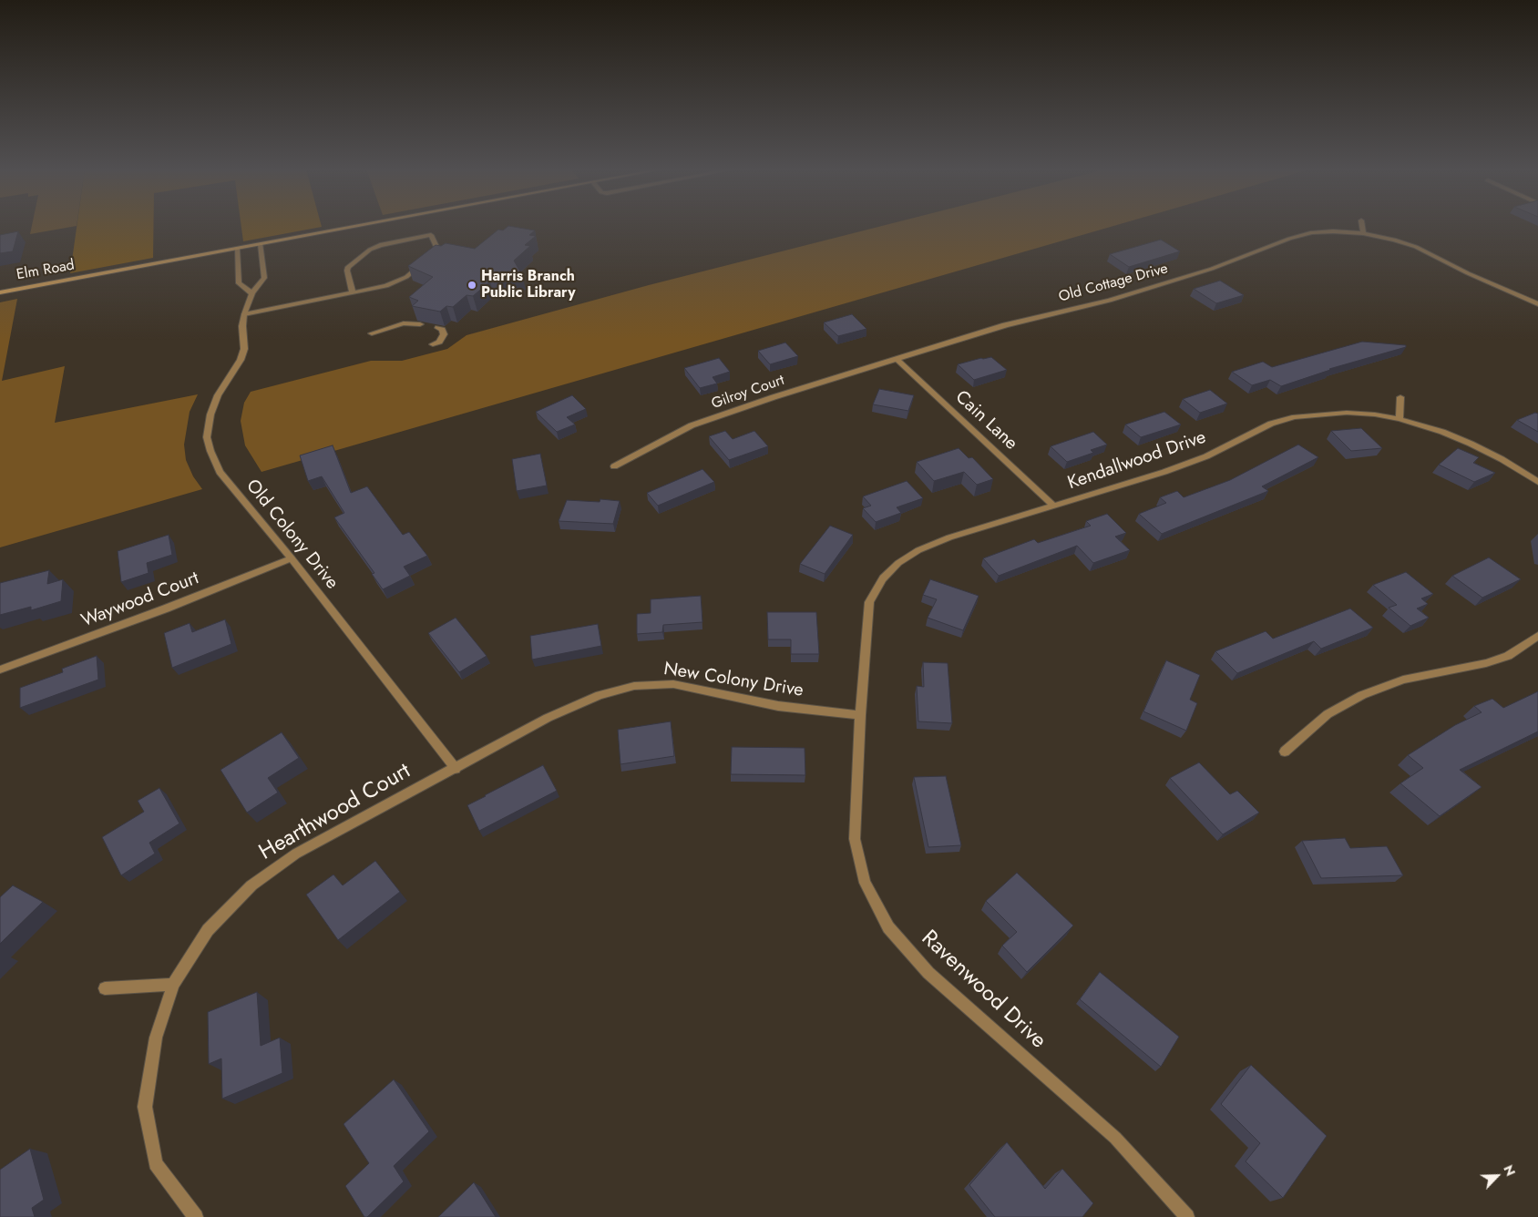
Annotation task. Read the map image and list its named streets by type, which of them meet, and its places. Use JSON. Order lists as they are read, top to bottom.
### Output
{
  "streets": {
    "street": [
      "Elm Road",
      "Old Cottage Drive",
      "Gilroy Court",
      "Cain Lane",
      "Kendallwood Drive",
      "Old Colony Drive",
      "Waywood Court",
      "New Colony Drive",
      "Hearthwood Court",
      "Ravenwood Drive"
    ]
  },
  "crossings": [
    ["Elm Road", "Old Colony Drive"],
    ["Old Cottage Drive", "Gilroy Court"],
    ["Old Cottage Drive", "Cain Lane"],
    ["Gilroy Court", "Cain Lane"],
    ["Cain Lane", "Kendallwood Drive"],
    ["Kendallwood Drive", "New Colony Drive"],
    ["Kendallwood Drive", "Ravenwood Drive"],
    ["Old Colony Drive", "Waywood Court"],
    ["Old Colony Drive", "New Colony Drive"],
    ["Old Colony Drive", "Hearthwood Court"],
    ["New Colony Drive", "Hearthwood Court"],
    ["New Colony Drive", "Ravenwood Drive"]
  ],
  "places": ["Harris Branch Public Library"],
  "north": "top right"
}
